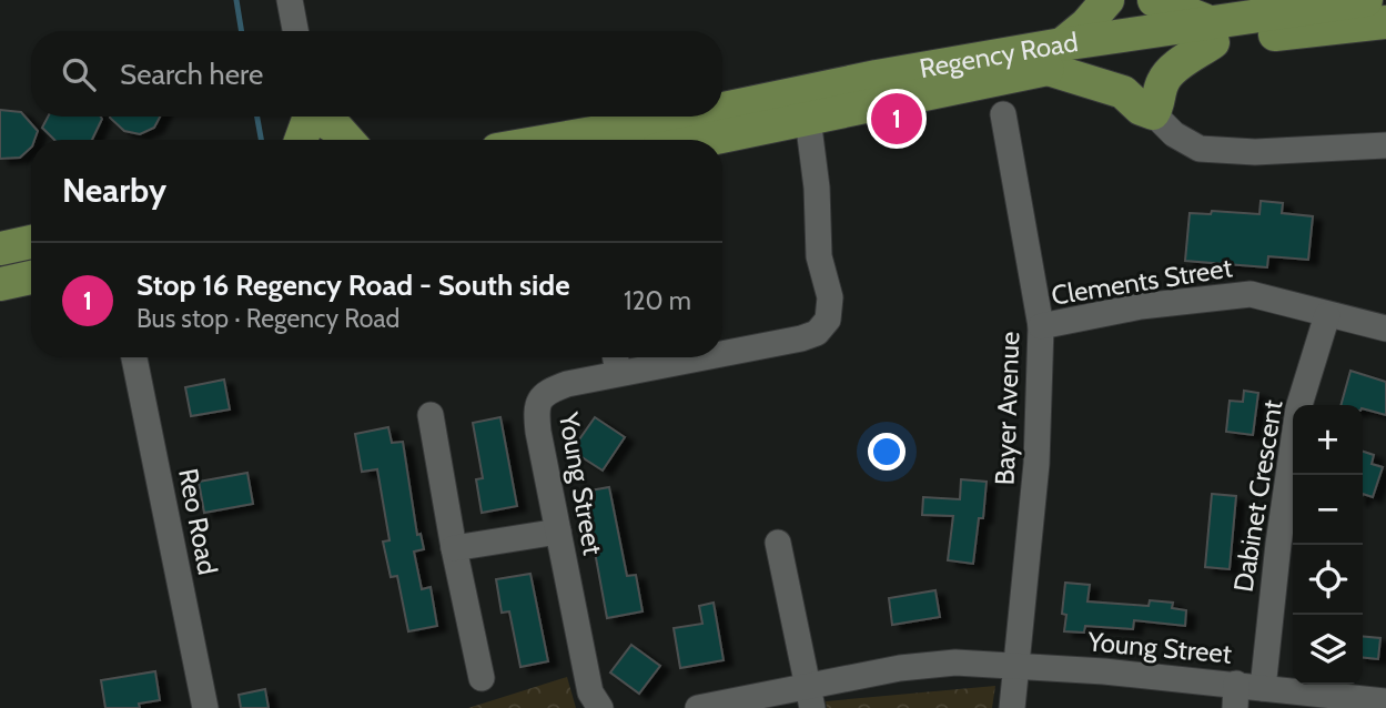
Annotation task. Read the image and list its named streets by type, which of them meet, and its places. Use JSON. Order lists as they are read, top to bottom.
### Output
{
  "streets": {
    "main road": ["Regency Road"],
    "street": [
      "Clements Street",
      "Bayer Avenue",
      "Young Street",
      "Dabinet Crescent",
      "Reo Road"
    ]
  },
  "crossings": [
    ["Regency Road", "Young Street"],
    ["Clements Street", "Bayer Avenue"],
    ["Clements Street", "Dabinet Crescent"],
    ["Bayer Avenue", "Young Street"],
    ["Young Street", "Dabinet Crescent"]
  ],
  "page": {
    "search": "Search here",
    "pins": "1",
    "heading": "Nearby",
    "list": [
      {
        "mark": "1",
        "name": "Stop 16 Regency Road - South side",
        "note": "Bus stop · Regency Road",
        "value": "120 m"
      }
    ],
    "map_buttons": ["+", "−"]
  }
}
